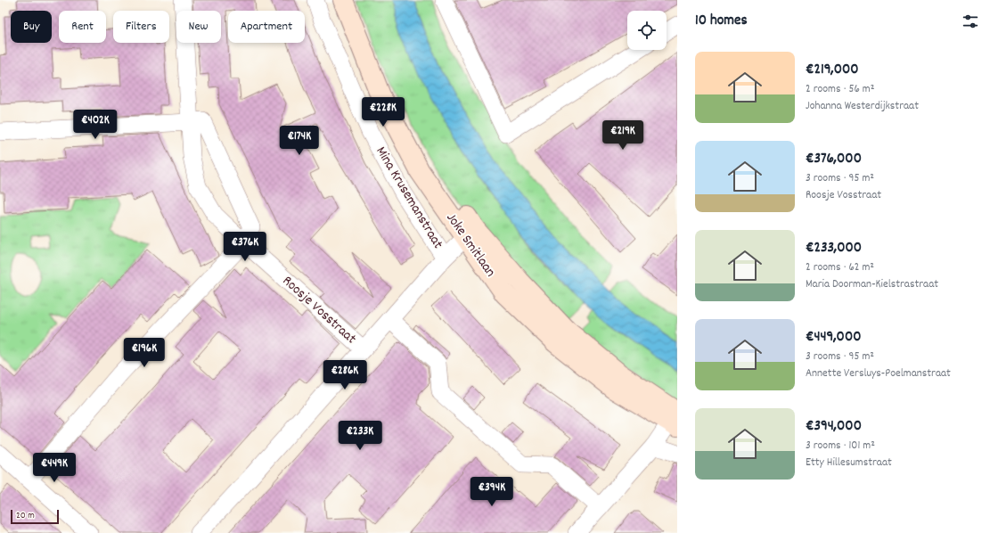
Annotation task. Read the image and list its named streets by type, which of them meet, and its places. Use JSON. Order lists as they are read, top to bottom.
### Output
{
  "streets": {
    "street": ["Mina Krusemanstraat", "Joke Smitlaan", "Roosje Vosstraat"]
  },
  "scale_bar": "20 m",
  "page": {
    "heading": "10 homes",
    "chip": [
      "Buy",
      "Rent",
      "Filters",
      "New",
      "Apartment"
    ],
    "list": [
      {
        "name": "€219,000",
        "note": "2 rooms · 56 m² · Johanna Westerdijkstraat"
      },
      {
        "name": "€376,000",
        "note": "3 rooms · 95 m² · Roosje Vosstraat"
      },
      {
        "name": "€233,000",
        "note": "2 rooms · 62 m² · Maria Doorman-Kielstrastraat"
      },
      {
        "name": "€449,000",
        "note": "3 rooms · 95 m² · Annette Versluys-Poelmanstraat"
      },
      {
        "name": "€394,000",
        "note": "3 rooms · 101 m² · Etty Hillesumstraat"
      }
    ],
    "price": [
      "€228K",
      "€402K",
      "€219K",
      "€174K",
      "€376K",
      "€196K",
      "€286K",
      "€233K",
      "€449K",
      "€394K"
    ],
    "scale": "20 m"
  }
}
